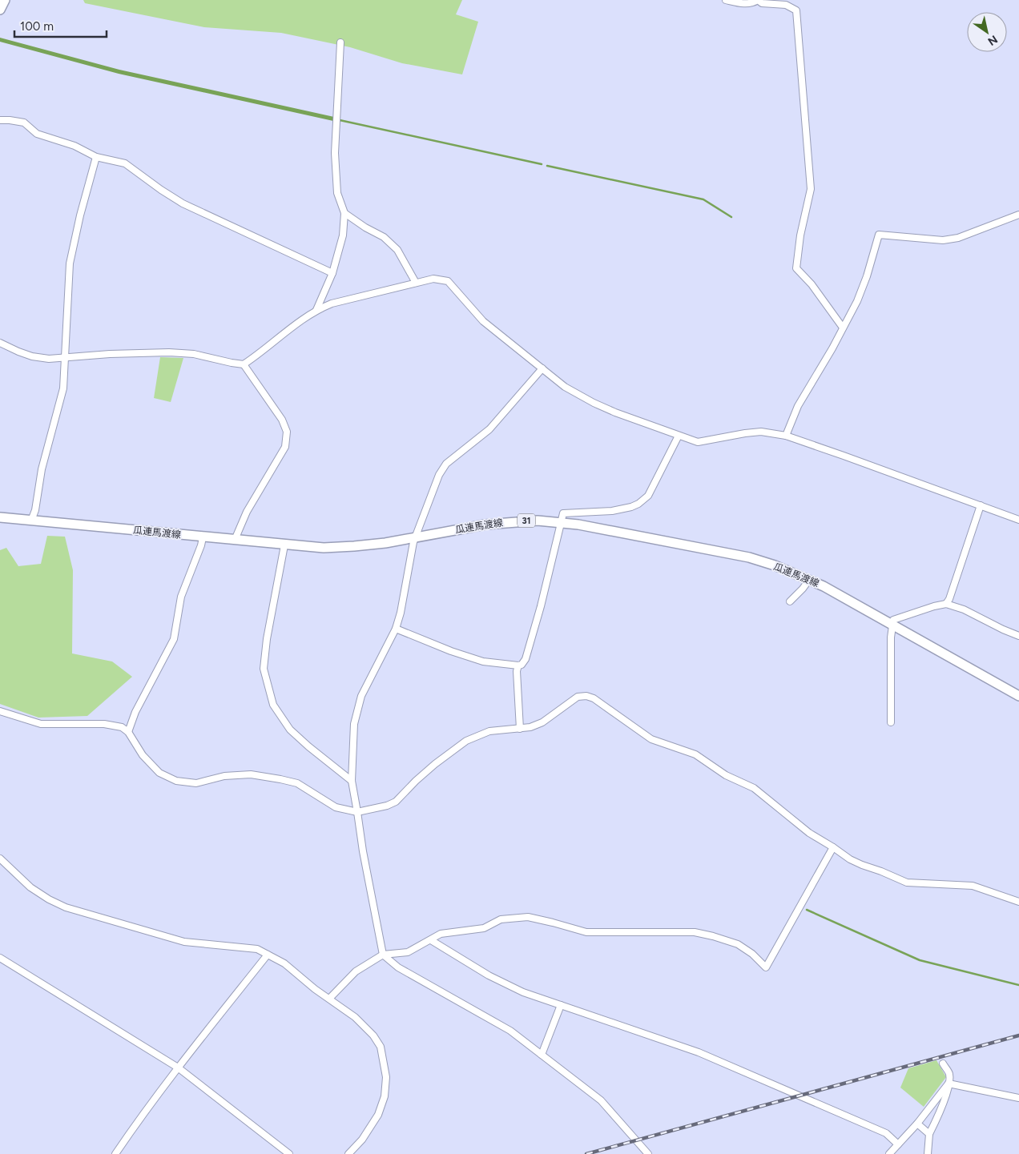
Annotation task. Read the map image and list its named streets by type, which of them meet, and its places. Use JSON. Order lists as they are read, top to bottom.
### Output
{
  "streets": {
    "main road": ["31", "瓜連馬渡線"]
  },
  "scale_bar": "100 m",
  "north": "bottom right"
}
